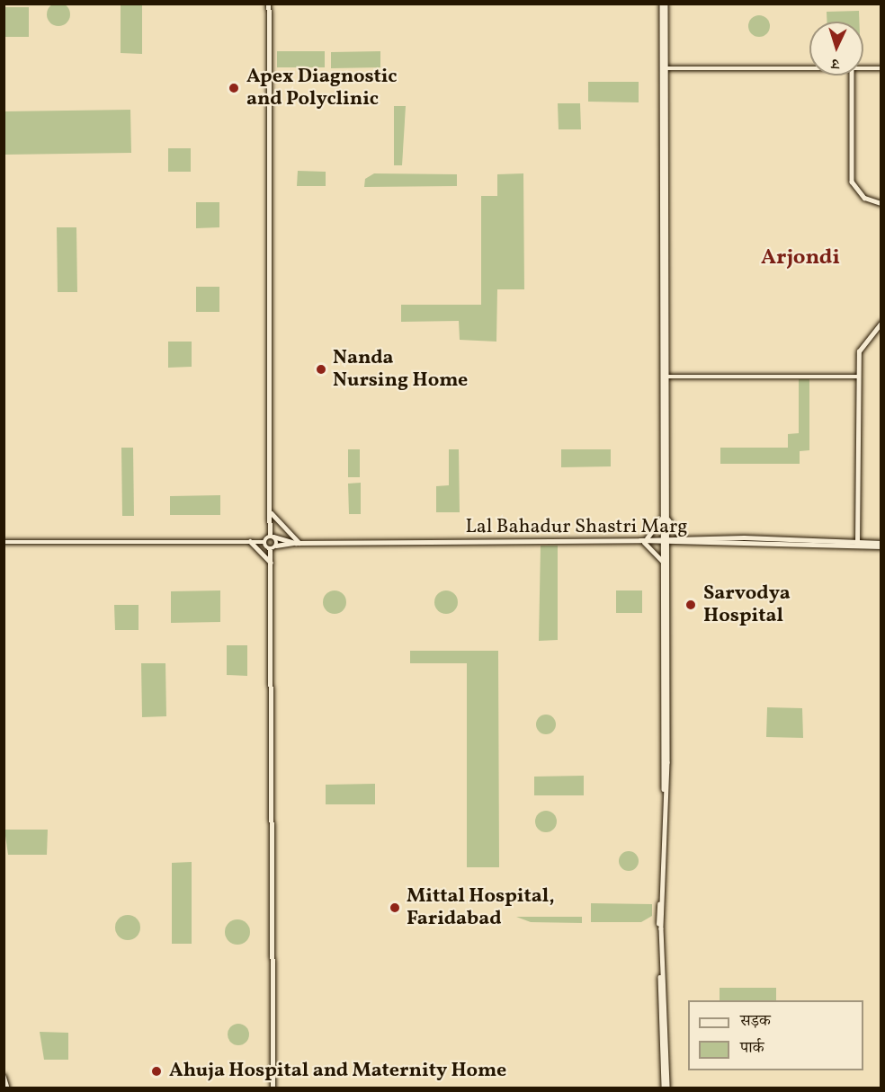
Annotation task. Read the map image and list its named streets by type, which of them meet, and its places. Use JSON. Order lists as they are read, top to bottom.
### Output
{
  "streets": {
    "street": ["Lal Bahadur Shastri Marg"]
  },
  "districts": ["Arjondi"],
  "places": [
    "Apex Diagnostic and Polyclinic",
    "Nanda Nursing Home",
    "Sarvodya Hospital",
    "Mittal Hospital, Faridabad",
    "Ahuja Hospital and Maternity Home"
  ],
  "legend": ["सड़क", "पार्क"],
  "north": "bottom"
}
